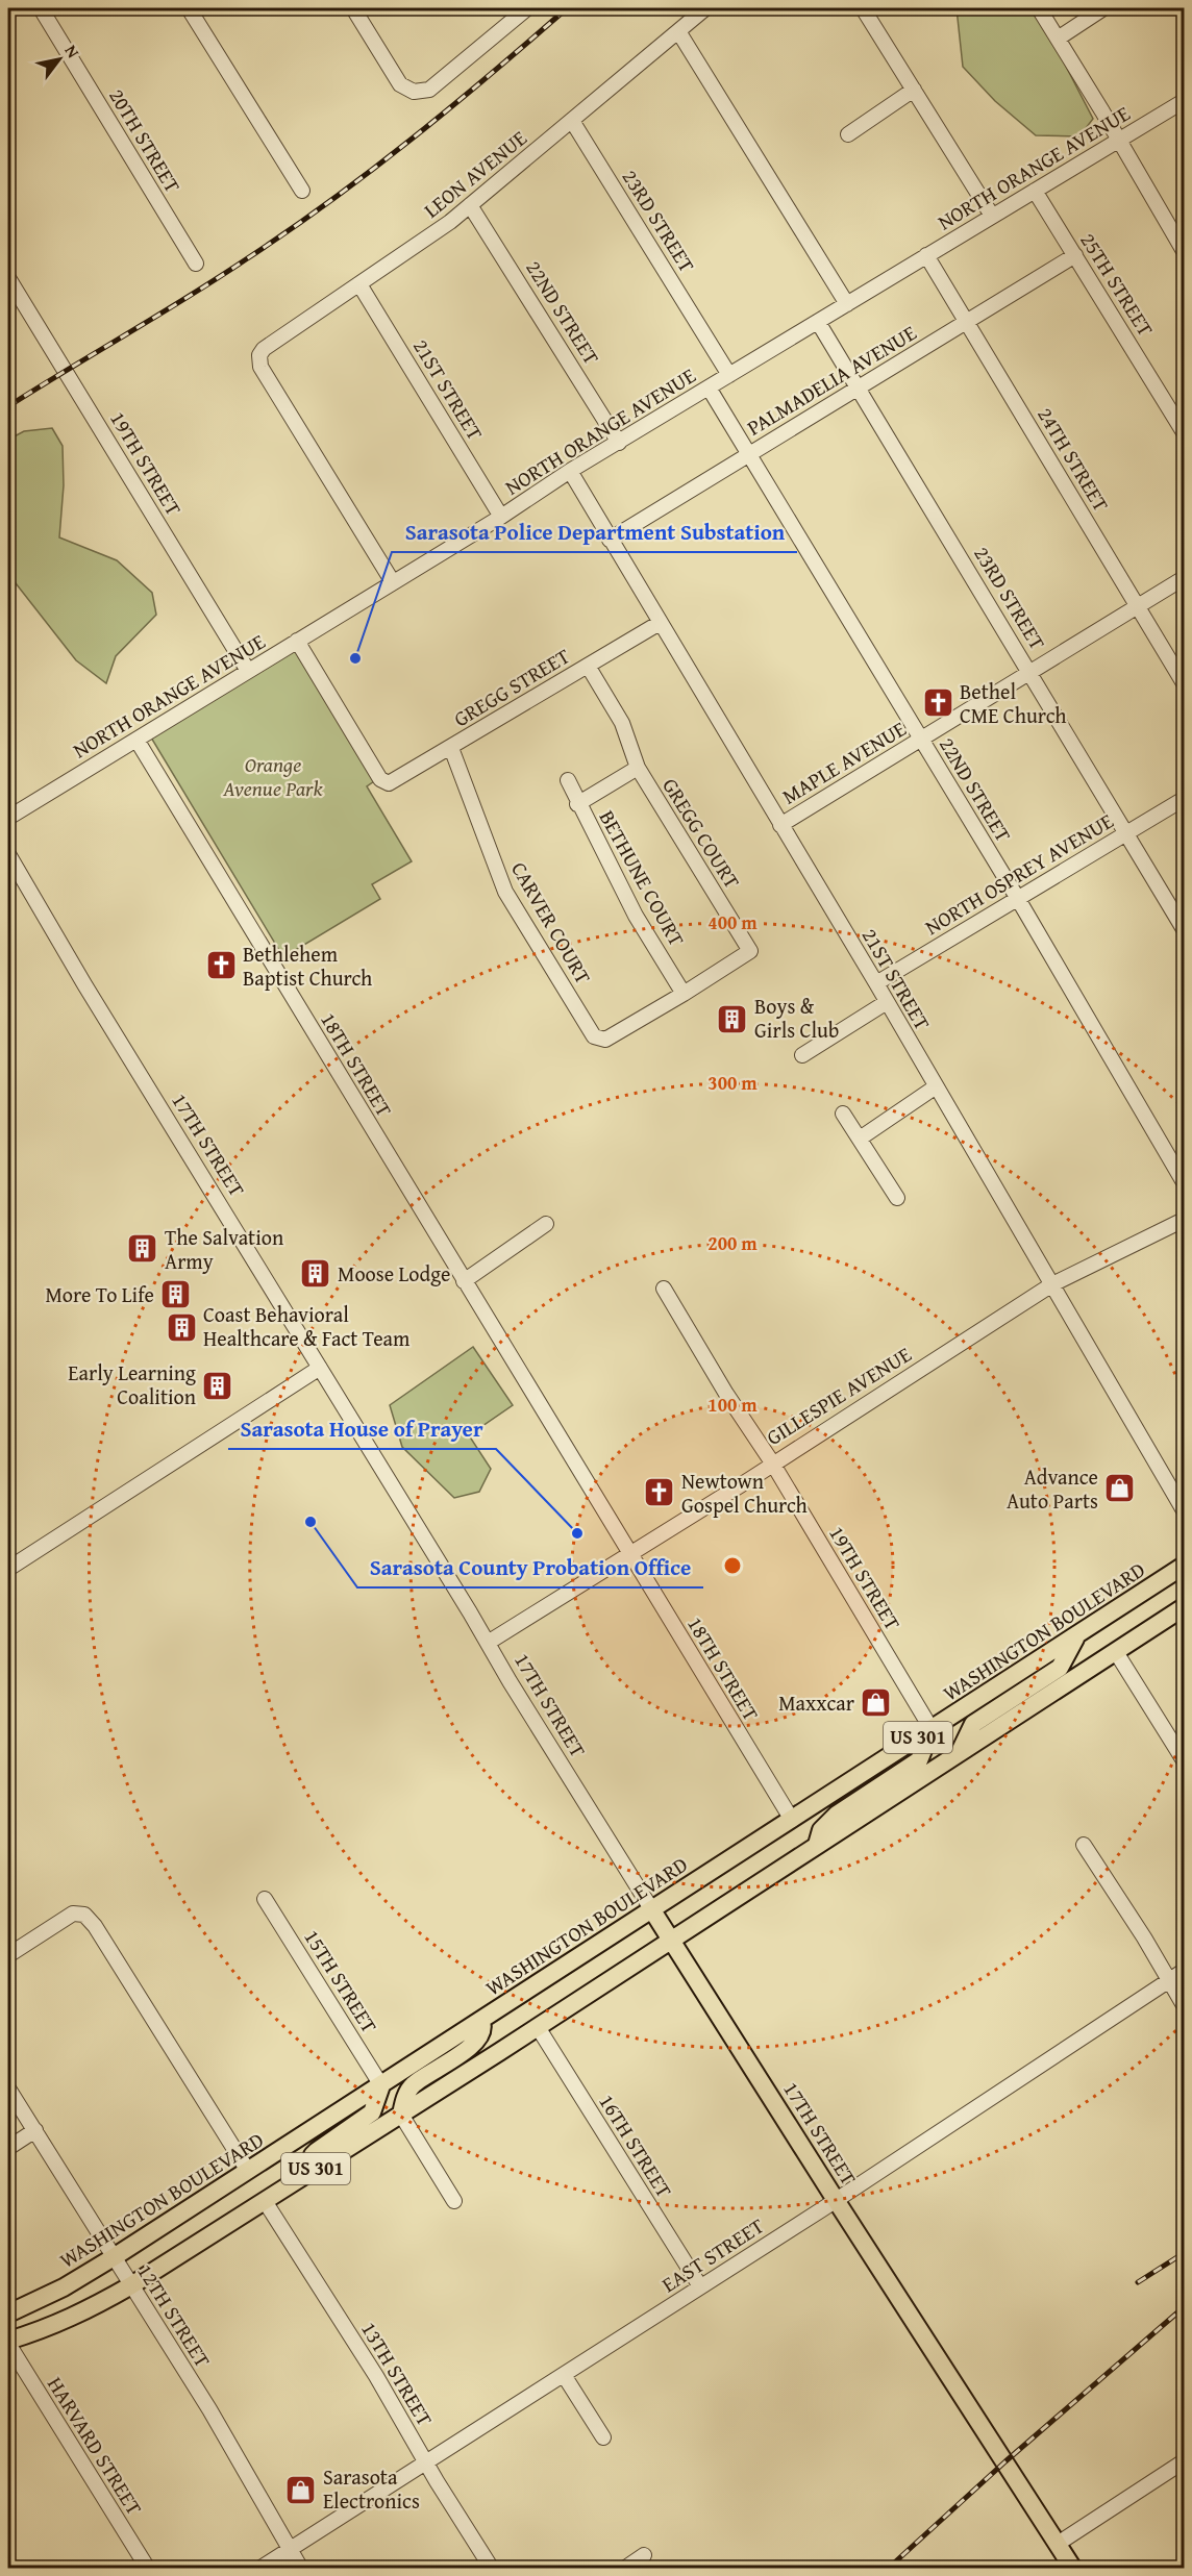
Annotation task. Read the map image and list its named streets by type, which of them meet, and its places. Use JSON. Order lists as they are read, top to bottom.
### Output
{
  "streets": {
    "main road": ["17TH STREET", "WASHINGTON BOULEVARD", "US 301"],
    "street": [
      "20TH STREET",
      "NORTH ORANGE AVENUE",
      "LEON AVENUE",
      "23RD STREET",
      "25TH STREET",
      "22ND STREET",
      "PALMADELIA AVENUE",
      "21ST STREET",
      "24TH STREET",
      "19TH STREET",
      "GREGG STREET",
      "MAPLE AVENUE",
      "GREGG COURT",
      "NORTH OSPREY AVENUE",
      "BETHUNE COURT",
      "CARVER COURT",
      "18TH STREET",
      "GILLESPIE AVENUE",
      "15TH STREET",
      "16TH STREET",
      "EAST STREET",
      "12TH STREET",
      "13TH STREET",
      "HARVARD STREET"
    ]
  },
  "crossings": [
    ["NORTH ORANGE AVENUE", "LEON AVENUE"],
    ["NORTH ORANGE AVENUE", "23RD STREET"],
    ["NORTH ORANGE AVENUE", "25TH STREET"],
    ["NORTH ORANGE AVENUE", "22ND STREET"],
    ["NORTH ORANGE AVENUE", "21ST STREET"],
    ["NORTH ORANGE AVENUE", "24TH STREET"],
    ["NORTH ORANGE AVENUE", "19TH STREET"],
    ["NORTH ORANGE AVENUE", "GREGG STREET"],
    ["NORTH ORANGE AVENUE", "18TH STREET"],
    ["LEON AVENUE", "23RD STREET"],
    ["LEON AVENUE", "22ND STREET"],
    ["LEON AVENUE", "21ST STREET"],
    ["23RD STREET", "PALMADELIA AVENUE"],
    ["23RD STREET", "MAPLE AVENUE"],
    ["23RD STREET", "NORTH OSPREY AVENUE"],
    ["25TH STREET", "PALMADELIA AVENUE"],
    ["22ND STREET", "PALMADELIA AVENUE"],
    ["22ND STREET", "MAPLE AVENUE"],
    ["22ND STREET", "NORTH OSPREY AVENUE"],
    ["PALMADELIA AVENUE", "21ST STREET"],
    ["PALMADELIA AVENUE", "24TH STREET"],
    ["21ST STREET", "GREGG STREET"],
    ["21ST STREET", "MAPLE AVENUE"],
    ["21ST STREET", "NORTH OSPREY AVENUE"],
    ["21ST STREET", "GILLESPIE AVENUE"],
    ["24TH STREET", "MAPLE AVENUE"],
    ["19TH STREET", "GILLESPIE AVENUE"],
    ["19TH STREET", "WASHINGTON BOULEVARD"],
    ["GREGG STREET", "GREGG COURT"],
    ["GREGG STREET", "CARVER COURT"],
    ["GREGG COURT", "BETHUNE COURT"],
    ["GREGG COURT", "CARVER COURT"],
    ["BETHUNE COURT", "CARVER COURT"],
    ["18TH STREET", "GILLESPIE AVENUE"],
    ["18TH STREET", "WASHINGTON BOULEVARD"],
    ["17TH STREET", "GILLESPIE AVENUE"],
    ["17TH STREET", "WASHINGTON BOULEVARD"],
    ["17TH STREET", "US 301"],
    ["17TH STREET", "EAST STREET"],
    ["WASHINGTON BOULEVARD", "15TH STREET"],
    ["WASHINGTON BOULEVARD", "12TH STREET"],
    ["US 301", "16TH STREET"],
    ["US 301", "12TH STREET"],
    ["US 301", "13TH STREET"],
    ["US 301", "HARVARD STREET"],
    ["16TH STREET", "EAST STREET"],
    ["EAST STREET", "12TH STREET"],
    ["EAST STREET", "13TH STREET"]
  ],
  "parks": ["Orange Avenue Park"],
  "places": {
    "other": ["Sarasota Police Department Substation", "Sarasota County Probation Office", "Sarasota House of Prayer"],
    "church": ["Bethel CME Church", "Bethlehem Baptist Church", "Newtown Gospel Church"],
    "building": [
      "Boys & Girls Club",
      "The Salvation Army",
      "Moose Lodge",
      "More To Life",
      "Coast Behavioral Healthcare & Fact Team",
      "Early Learning Coalition"
    ],
    "shop": ["Advance Auto Parts", "Maxxcar", "Sarasota Electronics"]
  },
  "north": "top right",
  "rings": [
    "400 m",
    "300 m",
    "200 m",
    "100 m"
  ]
}
